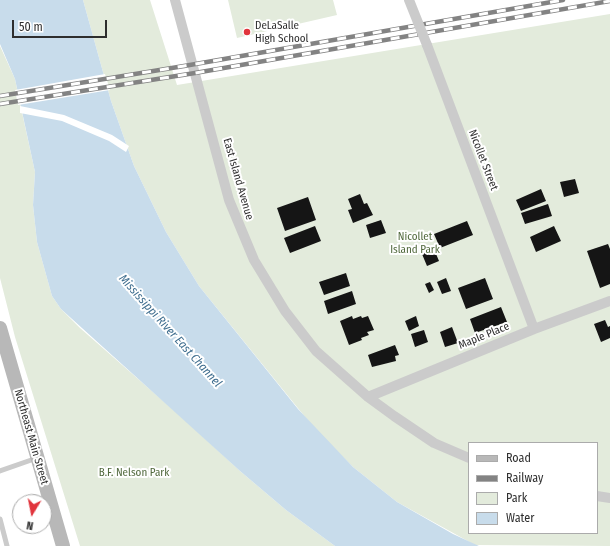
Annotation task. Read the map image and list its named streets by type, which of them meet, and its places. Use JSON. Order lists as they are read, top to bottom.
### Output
{
  "streets": {
    "street": [
      "Nicollet Street",
      "East Island Avenue",
      "Maple Place",
      "Northeast Main Street"
    ]
  },
  "crossings": [
    ["Nicollet Street", "Maple Place"],
    ["East Island Avenue", "Maple Place"]
  ],
  "water": ["Mississippi River East Channel"],
  "parks": ["Nicollet Island Park", "B.F. Nelson Park"],
  "places": ["DeLaSalle High School"],
  "legend": [
    "Road",
    "Railway",
    "Park",
    "Water"
  ],
  "scale_bar": "50 m",
  "north": "bottom"
}
